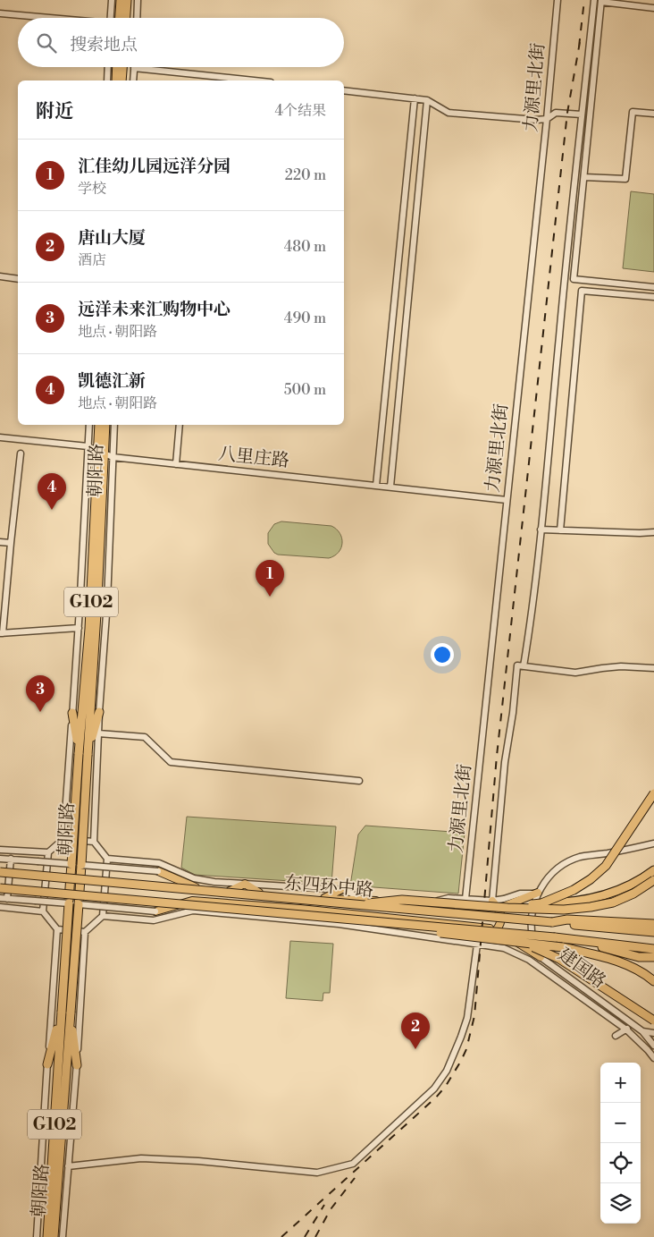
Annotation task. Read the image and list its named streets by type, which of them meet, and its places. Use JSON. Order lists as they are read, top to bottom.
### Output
{
  "streets": {
    "highway": ["朝阳路", "G102", "东四环中路"],
    "street": ["力源里北街", "八里庄路", "建国路"]
  },
  "crossings": [
    ["力源里北街", "八里庄路"],
    ["力源里北街", "东四环中路"],
    ["八里庄路", "朝阳路"],
    ["朝阳路", "东四环中路"],
    ["东四环中路", "建国路"]
  ],
  "page": {
    "search": "搜索地点",
    "heading": ["附近", "4个结果"],
    "list": [
      {
        "mark": "1",
        "name": "汇佳幼儿园远洋分园",
        "note": "学校",
        "value": "220 m"
      },
      {
        "mark": "2",
        "name": "唐山大厦",
        "note": "酒店",
        "value": "480 m"
      },
      {
        "mark": "3",
        "name": "远洋未来汇购物中心",
        "note": "地点 · 朝阳路",
        "value": "490 m"
      },
      {
        "mark": "4",
        "name": "凯德汇新",
        "note": "地点 · 朝阳路",
        "value": "500 m"
      }
    ],
    "pins": [
      "4",
      "1",
      "3",
      "2"
    ],
    "map_buttons": ["+", "−"]
  }
}
